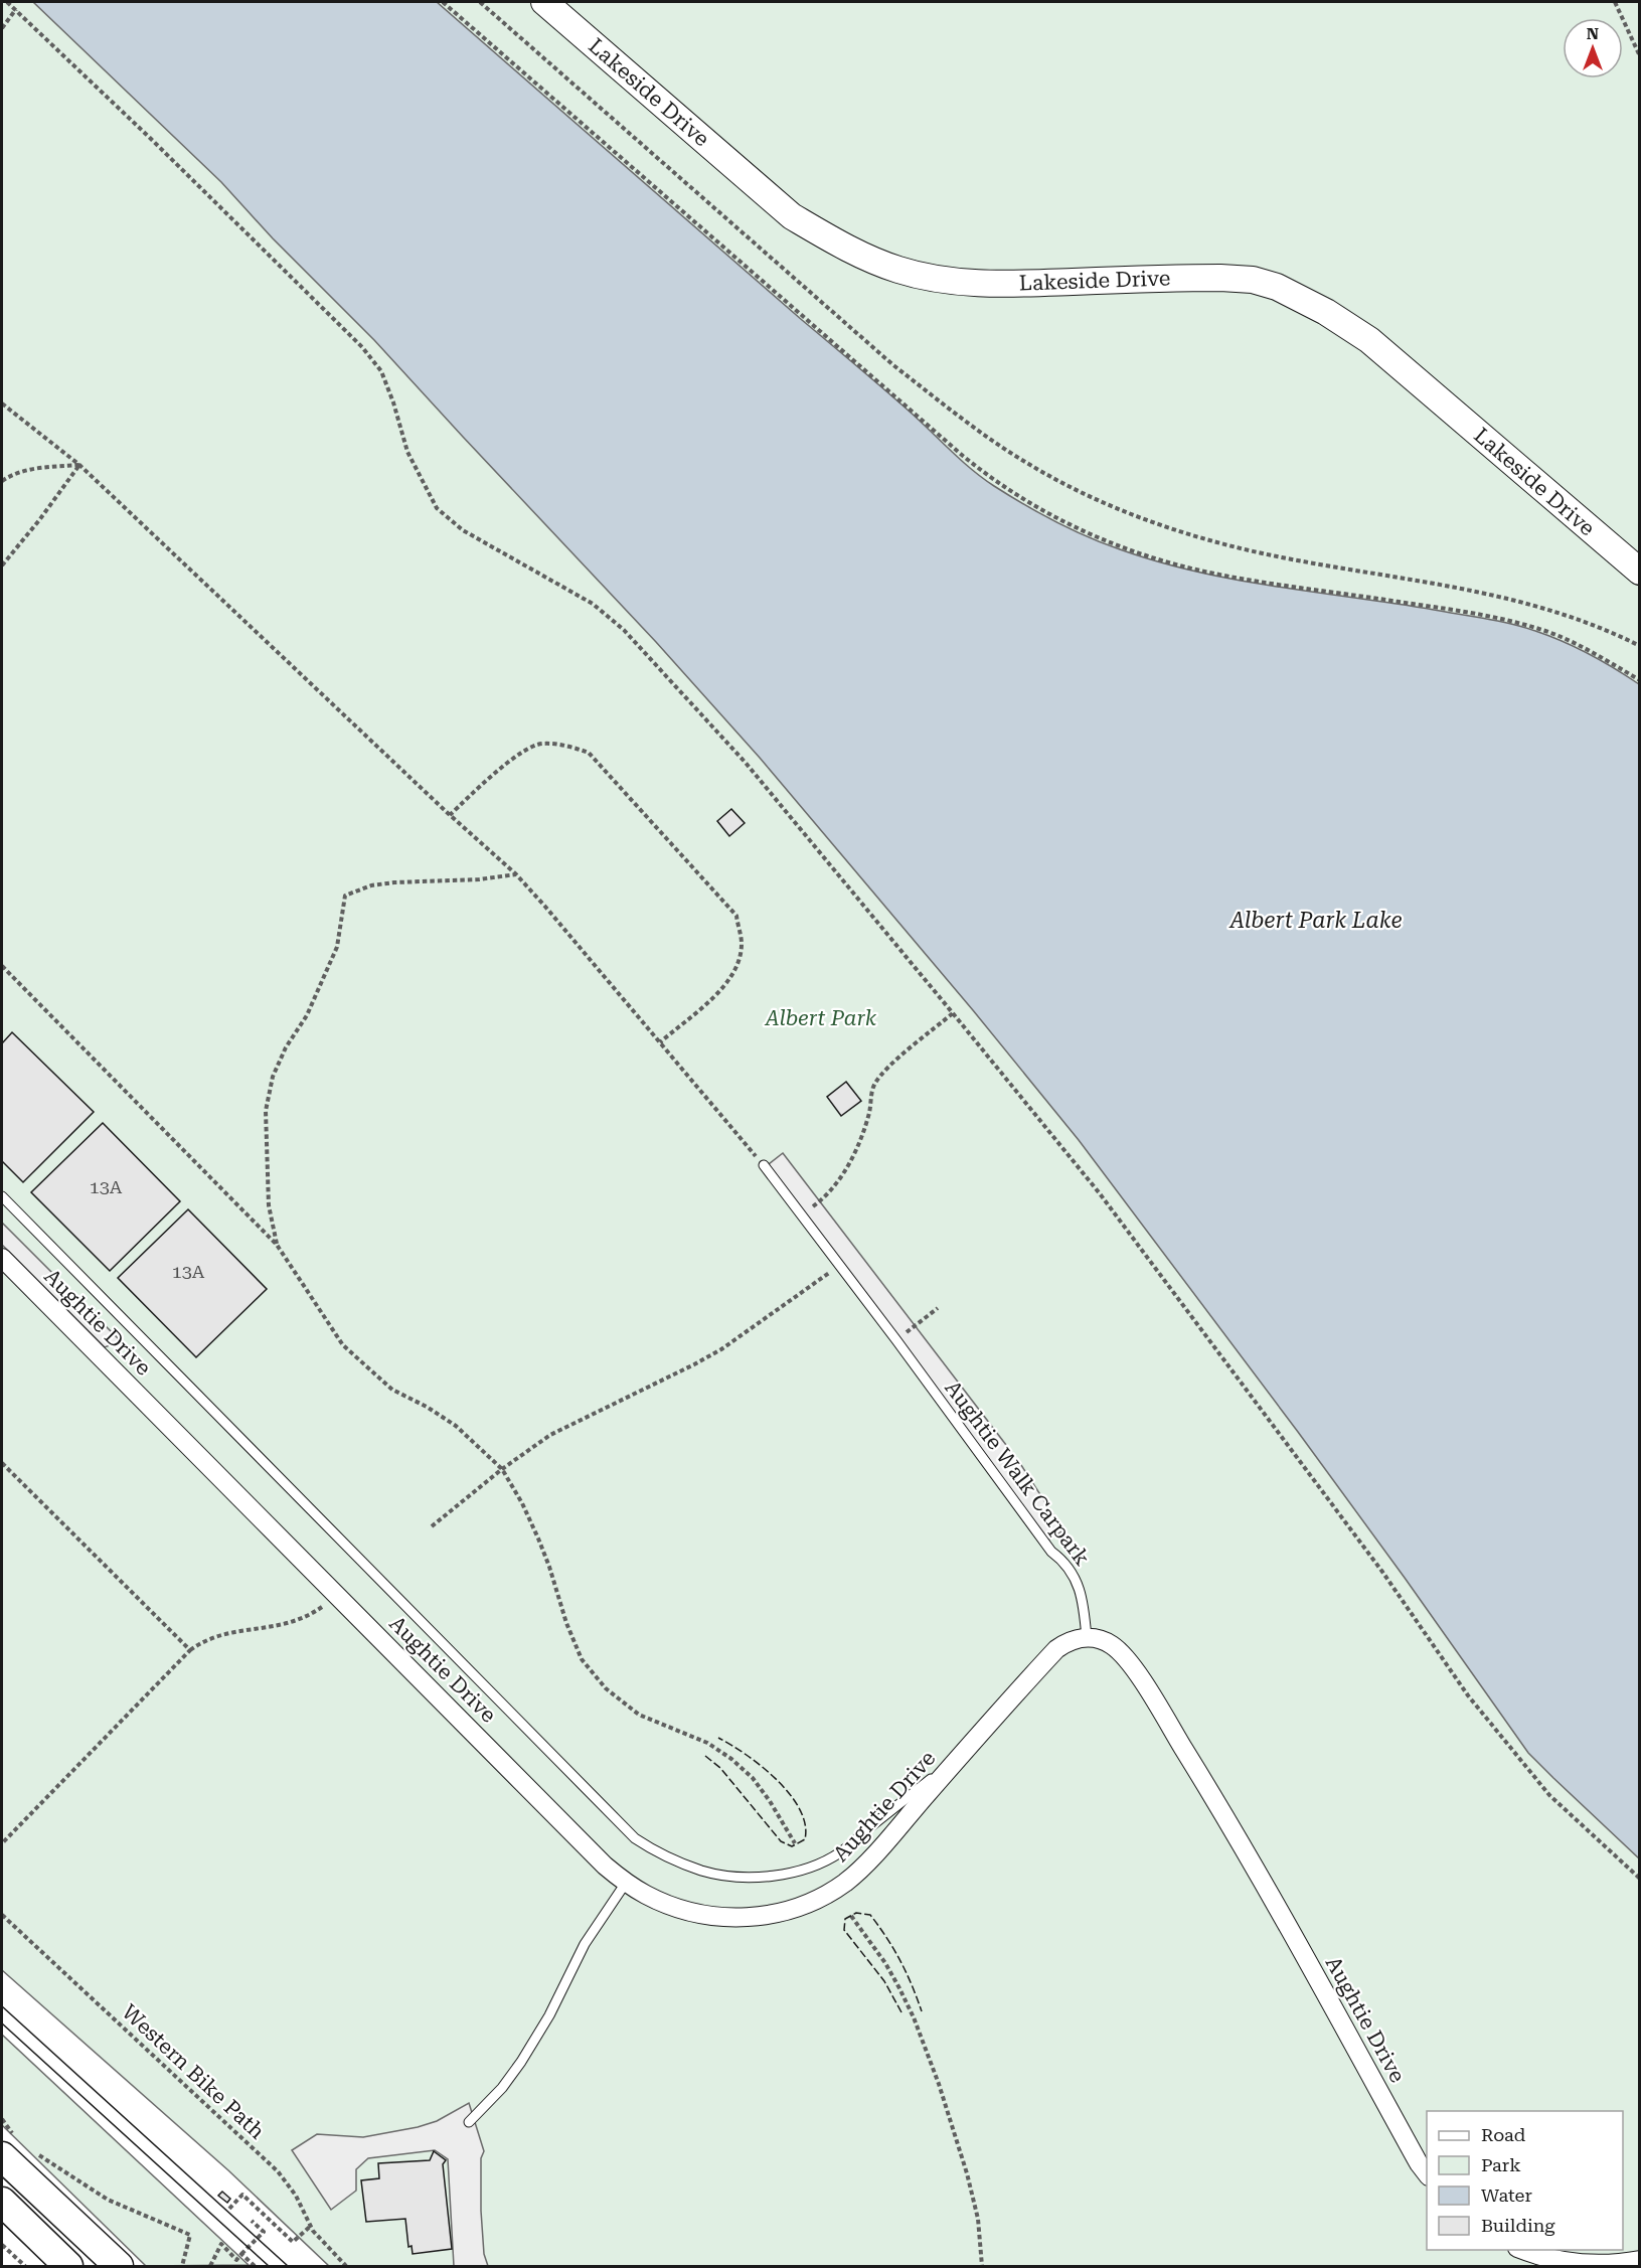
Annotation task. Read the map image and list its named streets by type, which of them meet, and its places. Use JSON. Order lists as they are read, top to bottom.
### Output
{
  "streets": {
    "street": ["Lakeside Drive", "Aughtie Drive"],
    "lane": ["Aughtie Walk Carpark"],
    "path": ["Western Bike Path"]
  },
  "crossings": [
    ["Aughtie Drive", "Aughtie Walk Carpark"]
  ],
  "water": ["Albert Park Lake"],
  "parks": ["Albert Park"],
  "house_numbers": ["13A", "13A"],
  "legend": [
    "Road",
    "Park",
    "Water",
    "Building"
  ],
  "north": "top"
}
